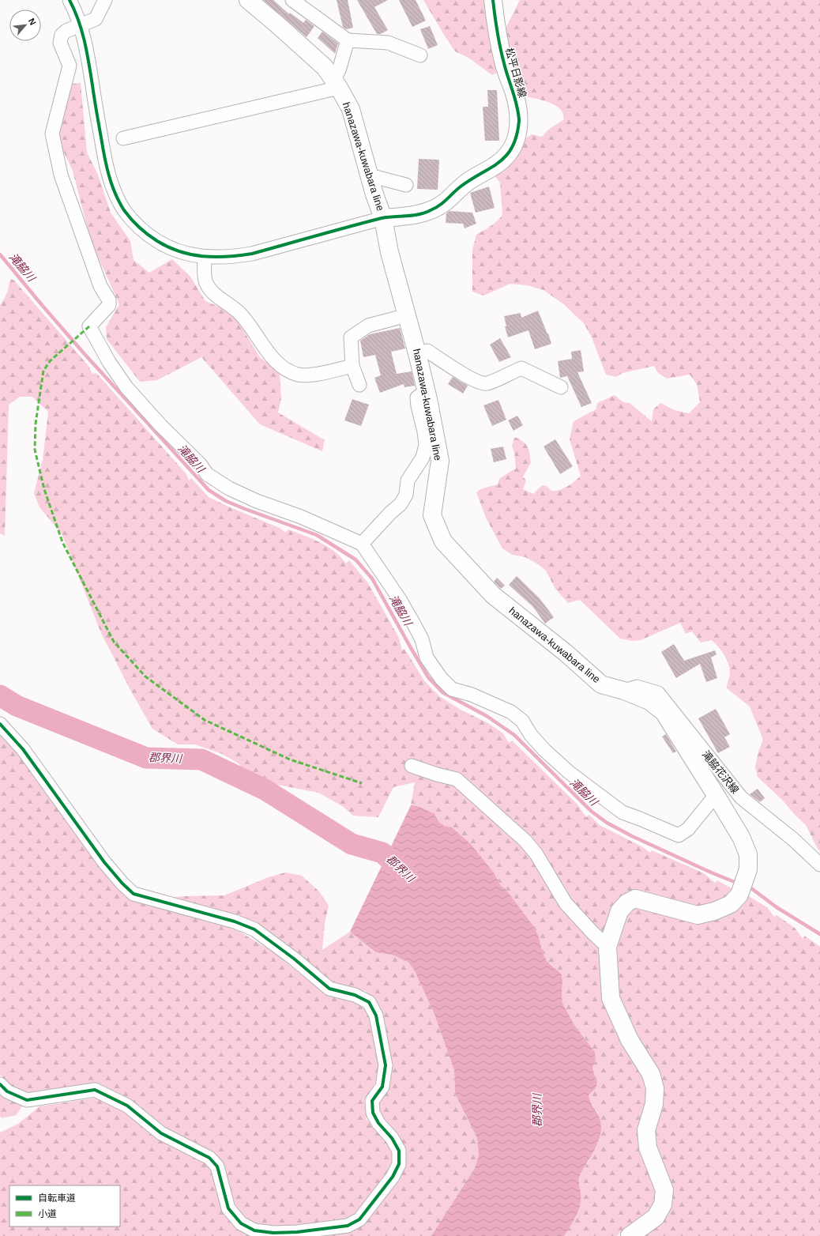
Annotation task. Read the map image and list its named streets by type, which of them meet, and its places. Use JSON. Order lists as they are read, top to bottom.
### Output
{
  "streets": {
    "main road": ["松平日影線", "hanazawa-kuwabara line"],
    "street": ["滝脇花沢線"]
  },
  "crossings": [
    ["松平日影線", "hanazawa-kuwabara line"],
    ["hanazawa-kuwabara line", "滝脇花沢線"]
  ],
  "water": ["滝脇川", "郡界川"],
  "legend": ["自転車道", "小道"],
  "north": "top right"
}
